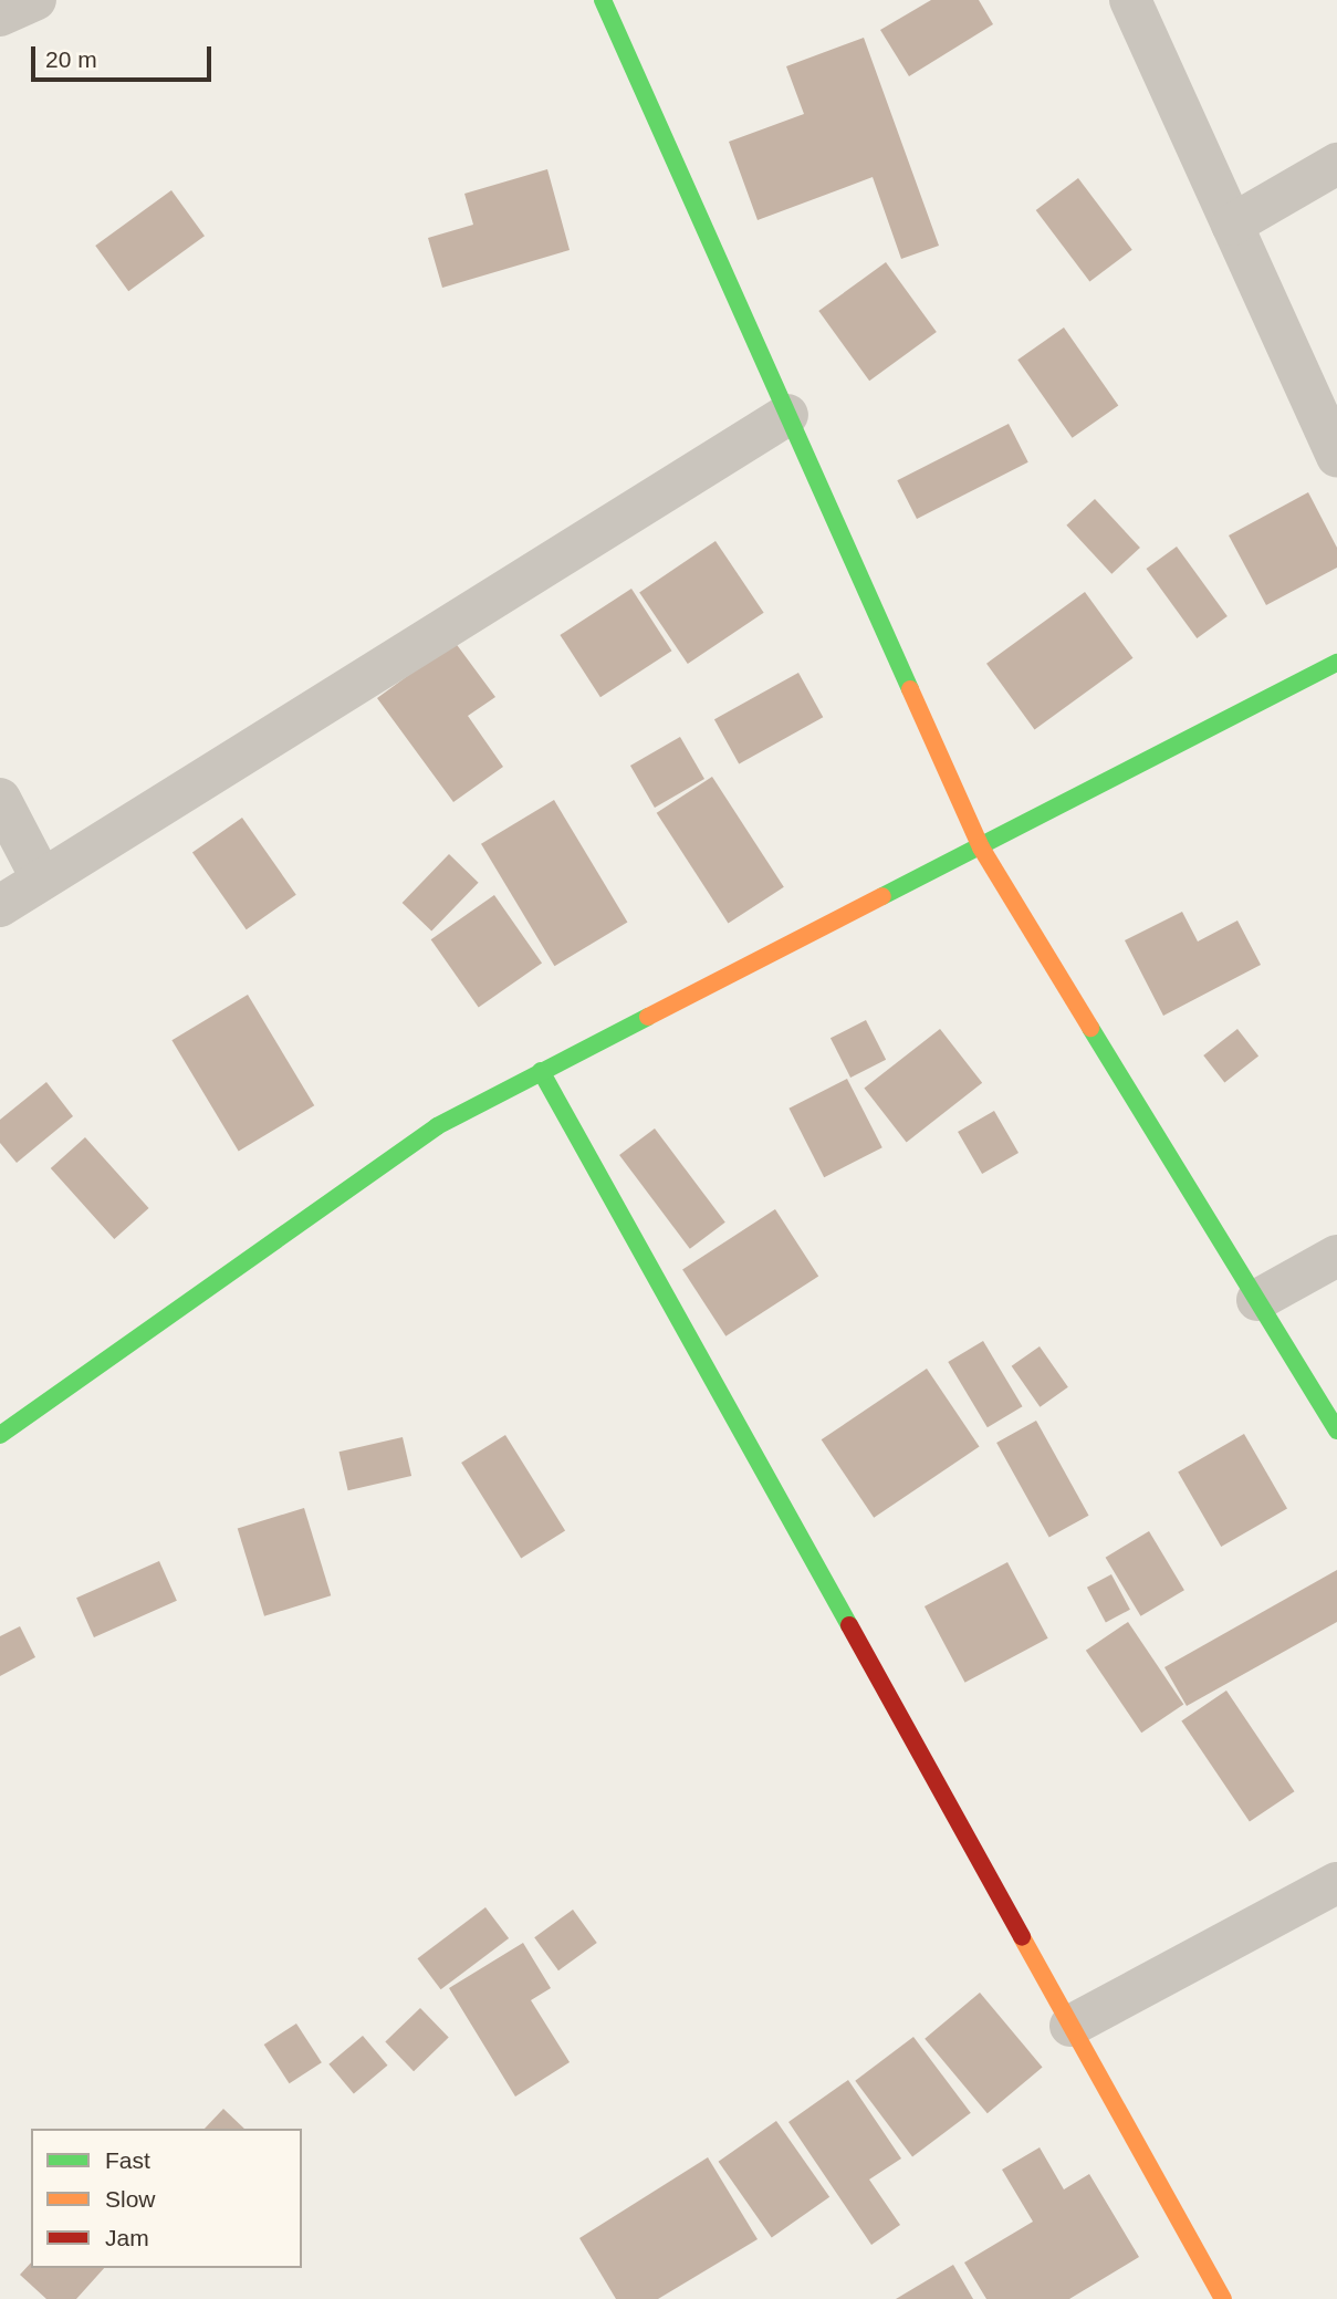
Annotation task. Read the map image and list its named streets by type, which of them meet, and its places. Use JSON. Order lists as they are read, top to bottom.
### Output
{
  "legend": ["Fast", "Slow", "Jam"],
  "scale_bar": "20 m"
}
